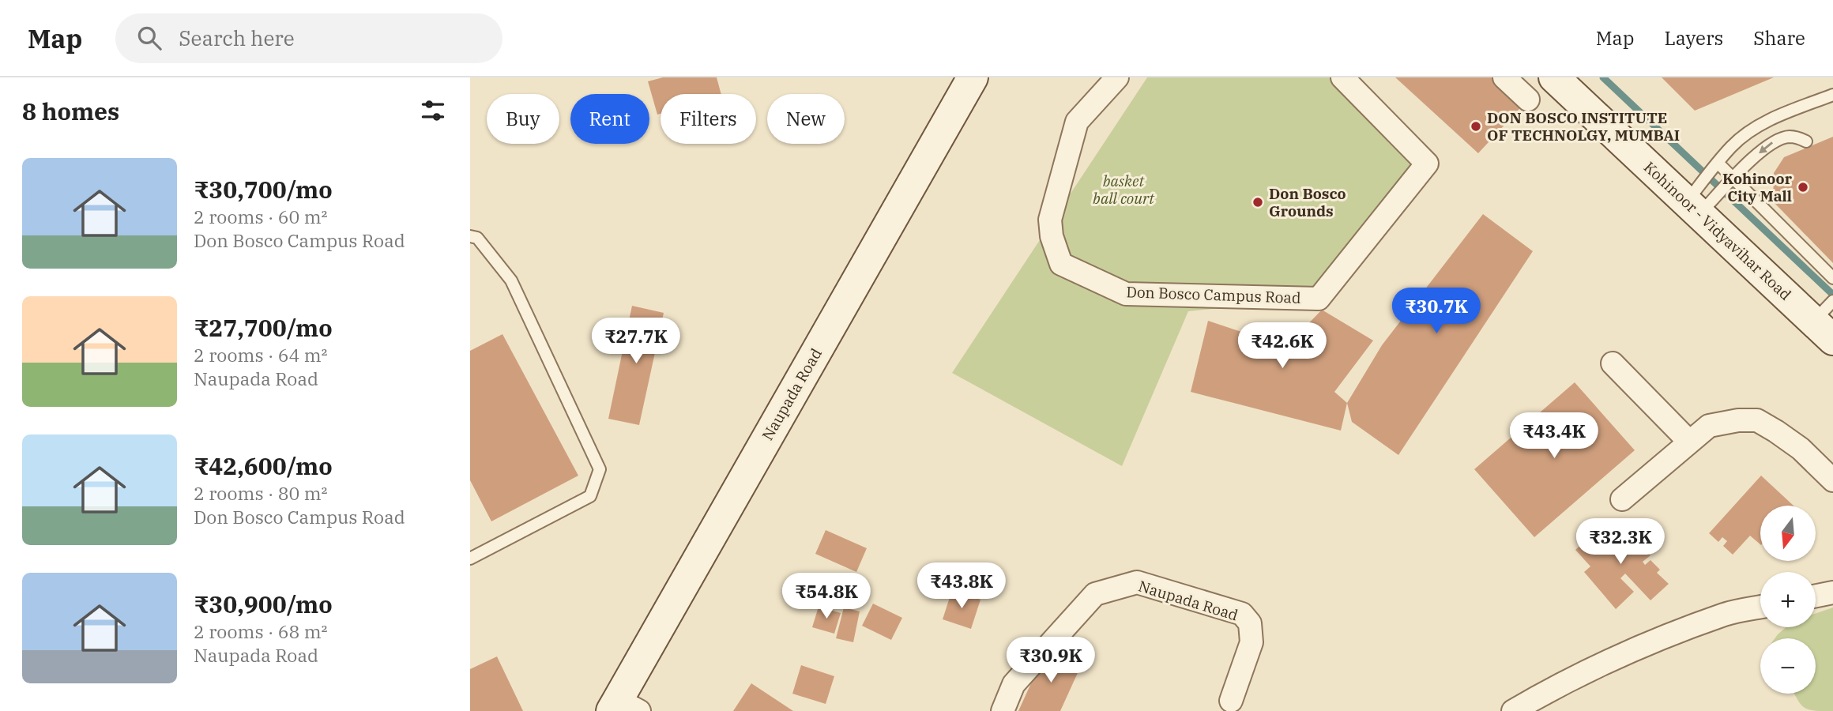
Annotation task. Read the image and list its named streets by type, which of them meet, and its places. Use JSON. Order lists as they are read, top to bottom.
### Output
{
  "streets": {
    "street": ["Kohinoor - Vidyavihar Road", "Don Bosco Campus Road", "Naupada Road"]
  },
  "parks": ["basket ball court"],
  "places": ["DON BOSCO INSTITUTE OF TECHNOLGY, MUMBAI", "Kohinoor City Mall", "Don Bosco Grounds"],
  "north": "bottom",
  "page": {
    "header": "Map",
    "search": "Search here",
    "nav": ["Map", "Layers", "Share"],
    "heading": "8 homes",
    "chip": [
      "Buy",
      "Rent",
      "Filters",
      "New"
    ],
    "list": [
      {
        "name": "₹30,700/mo",
        "note": "2 rooms · 60 m² · Don Bosco Campus Road"
      },
      {
        "name": "₹27,700/mo",
        "note": "2 rooms · 64 m² · Naupada Road"
      },
      {
        "name": "₹42,600/mo",
        "note": "2 rooms · 80 m² · Don Bosco Campus Road"
      },
      {
        "name": "₹30,900/mo",
        "note": "2 rooms · 68 m² · Naupada Road"
      }
    ],
    "price": [
      "₹30.7K",
      "₹27.7K",
      "₹42.6K",
      "₹43.4K",
      "₹32.3K",
      "₹43.8K",
      "₹54.8K",
      "₹30.9K"
    ],
    "map_buttons": ["+", "−"]
  }
}
